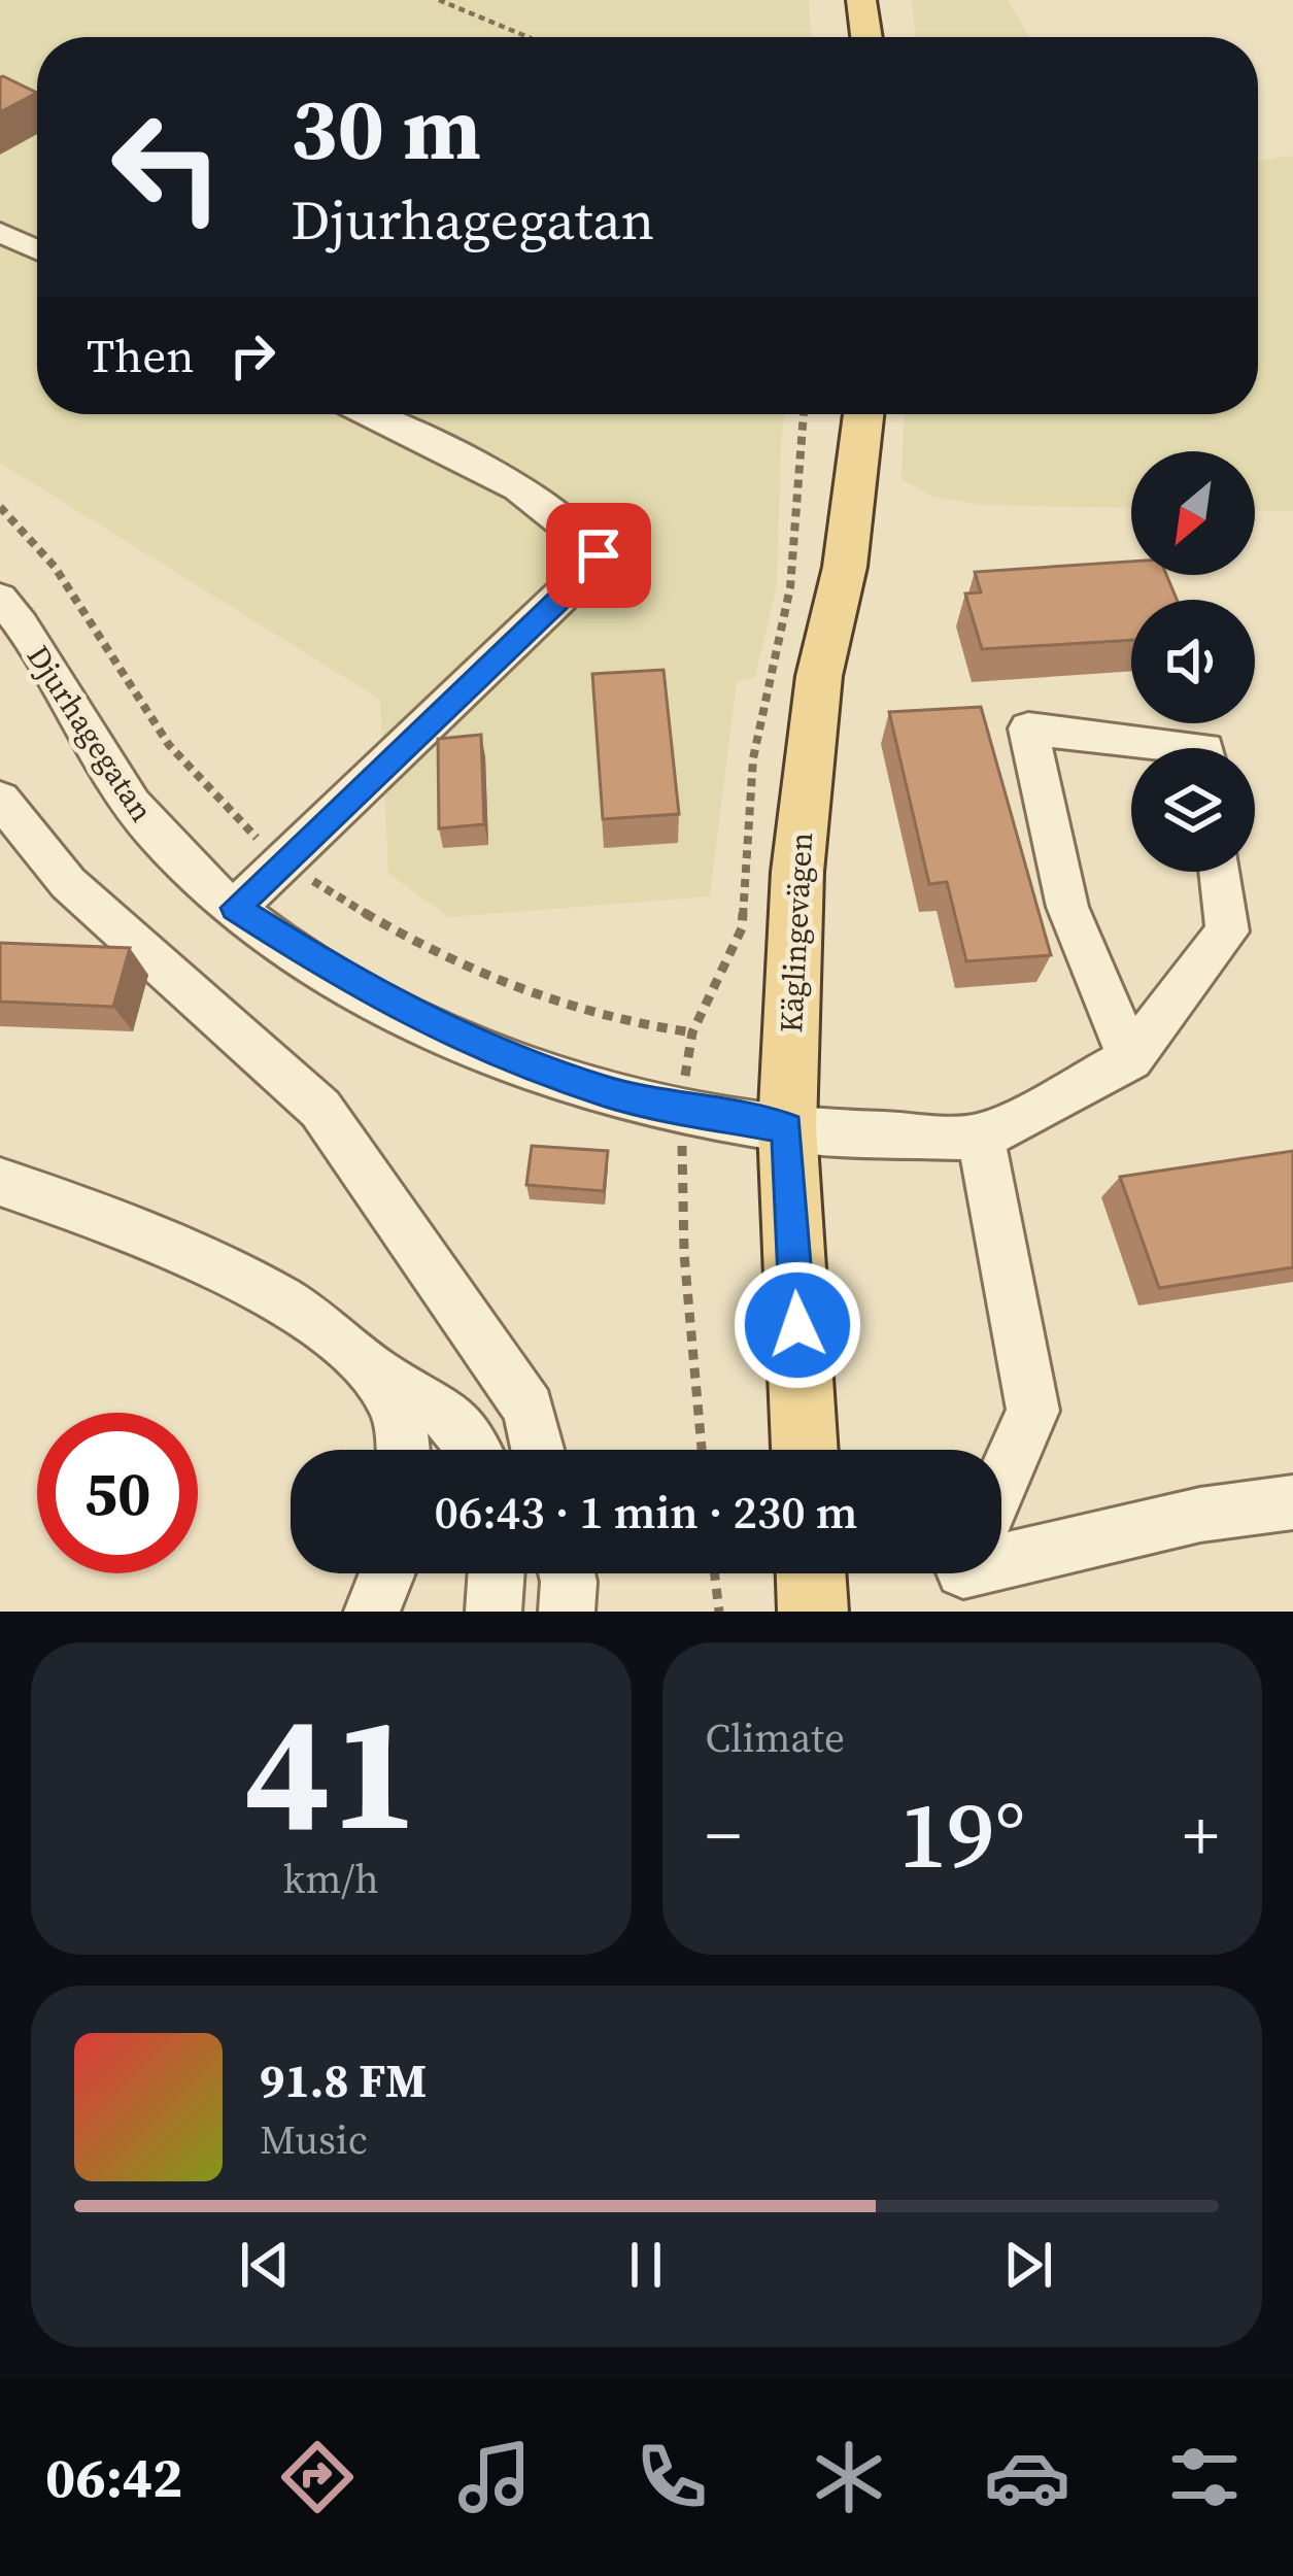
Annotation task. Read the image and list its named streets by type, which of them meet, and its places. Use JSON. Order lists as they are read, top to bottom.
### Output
{
  "streets": {
    "main road": ["Käglingevägen"],
    "street": ["Djurhagegatan"]
  },
  "crossings": [
    ["Djurhagegatan", "Käglingevägen"]
  ],
  "north": "bottom left",
  "page": {
    "turn": ["30 m", "Djurhagegatan"],
    "then": "Then",
    "limit": "50",
    "trip": "06:43 · 1 min · 230 m",
    "tile": [
      ["41", "km/h"],
      "Climate"
    ],
    "heat": ["−", "19°", "+"],
    "song": ["91.8 FM", "Music"],
    "tabs": "06:42"
  }
}
